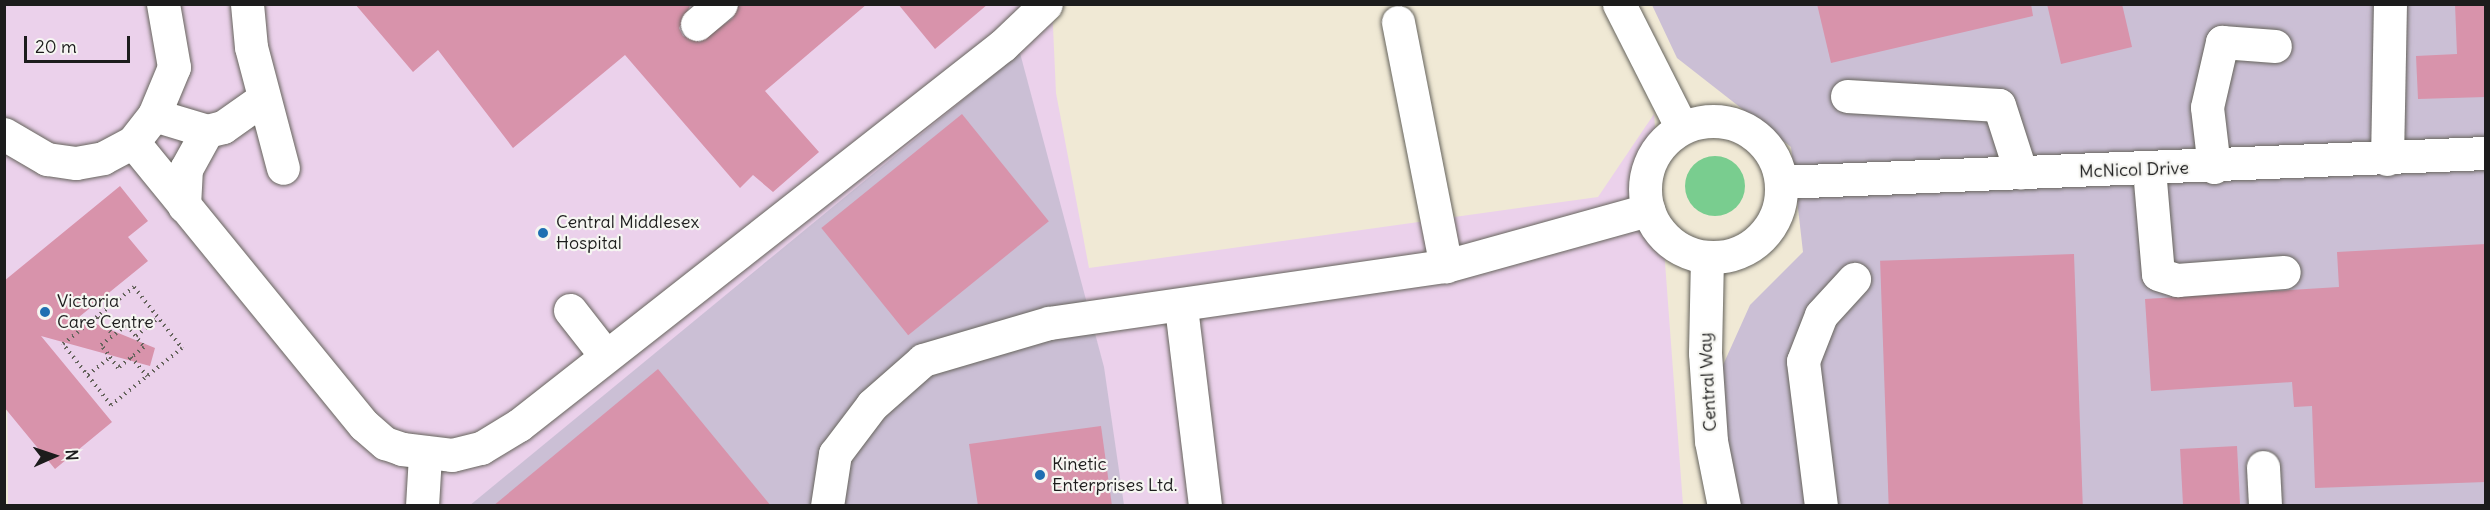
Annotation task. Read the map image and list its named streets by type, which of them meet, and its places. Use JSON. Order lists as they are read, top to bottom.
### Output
{
  "streets": {
    "street": ["McNicol Drive", "Central Way"]
  },
  "crossings": [
    ["McNicol Drive", "Central Way"]
  ],
  "places": ["Central Middlesex Hospital", "Victoria Care Centre", "Kinetic Enterprises Ltd."],
  "scale_bar": "20 m",
  "north": "right"
}
